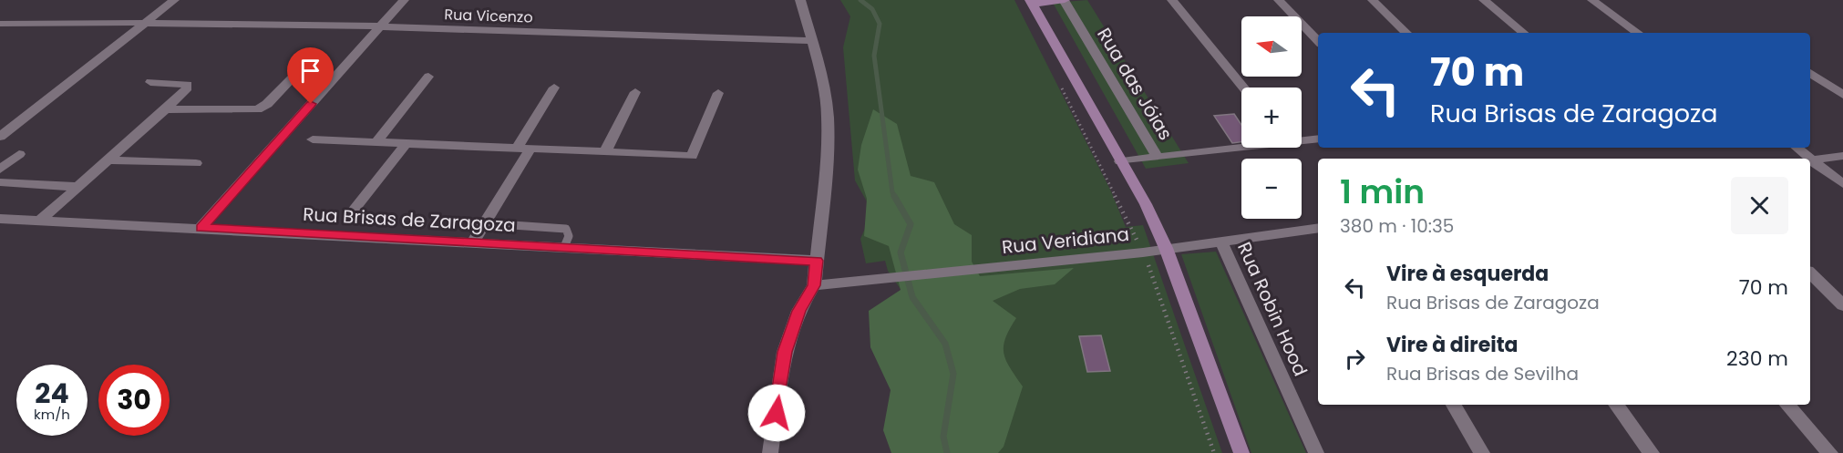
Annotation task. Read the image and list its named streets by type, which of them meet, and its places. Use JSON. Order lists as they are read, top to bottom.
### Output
{
  "streets": {
    "street": [
      "Rua Vicenzo",
      "Rua das Jóias",
      "Rua Brisas de Zaragoza",
      "Rua Veridiana",
      "Rua Robin Hood"
    ]
  },
  "crossings": [
    ["Rua Veridiana", "Rua Robin Hood"]
  ],
  "north": "left",
  "page": {
    "map_buttons": ["+", "−"],
    "turn": ["70 m", "Rua Brisas de Zaragoza"],
    "heading": ["1 min", "380 m · 10:35"],
    "list": [
      {
        "name": "Vire à esquerda",
        "note": "Rua Brisas de Zaragoza",
        "value": "70 m"
      },
      {
        "name": "Vire à direita",
        "note": "Rua Brisas de Sevilha",
        "value": "230 m"
      }
    ],
    "speed": "24 km/h",
    "limit": "30"
  }
}
